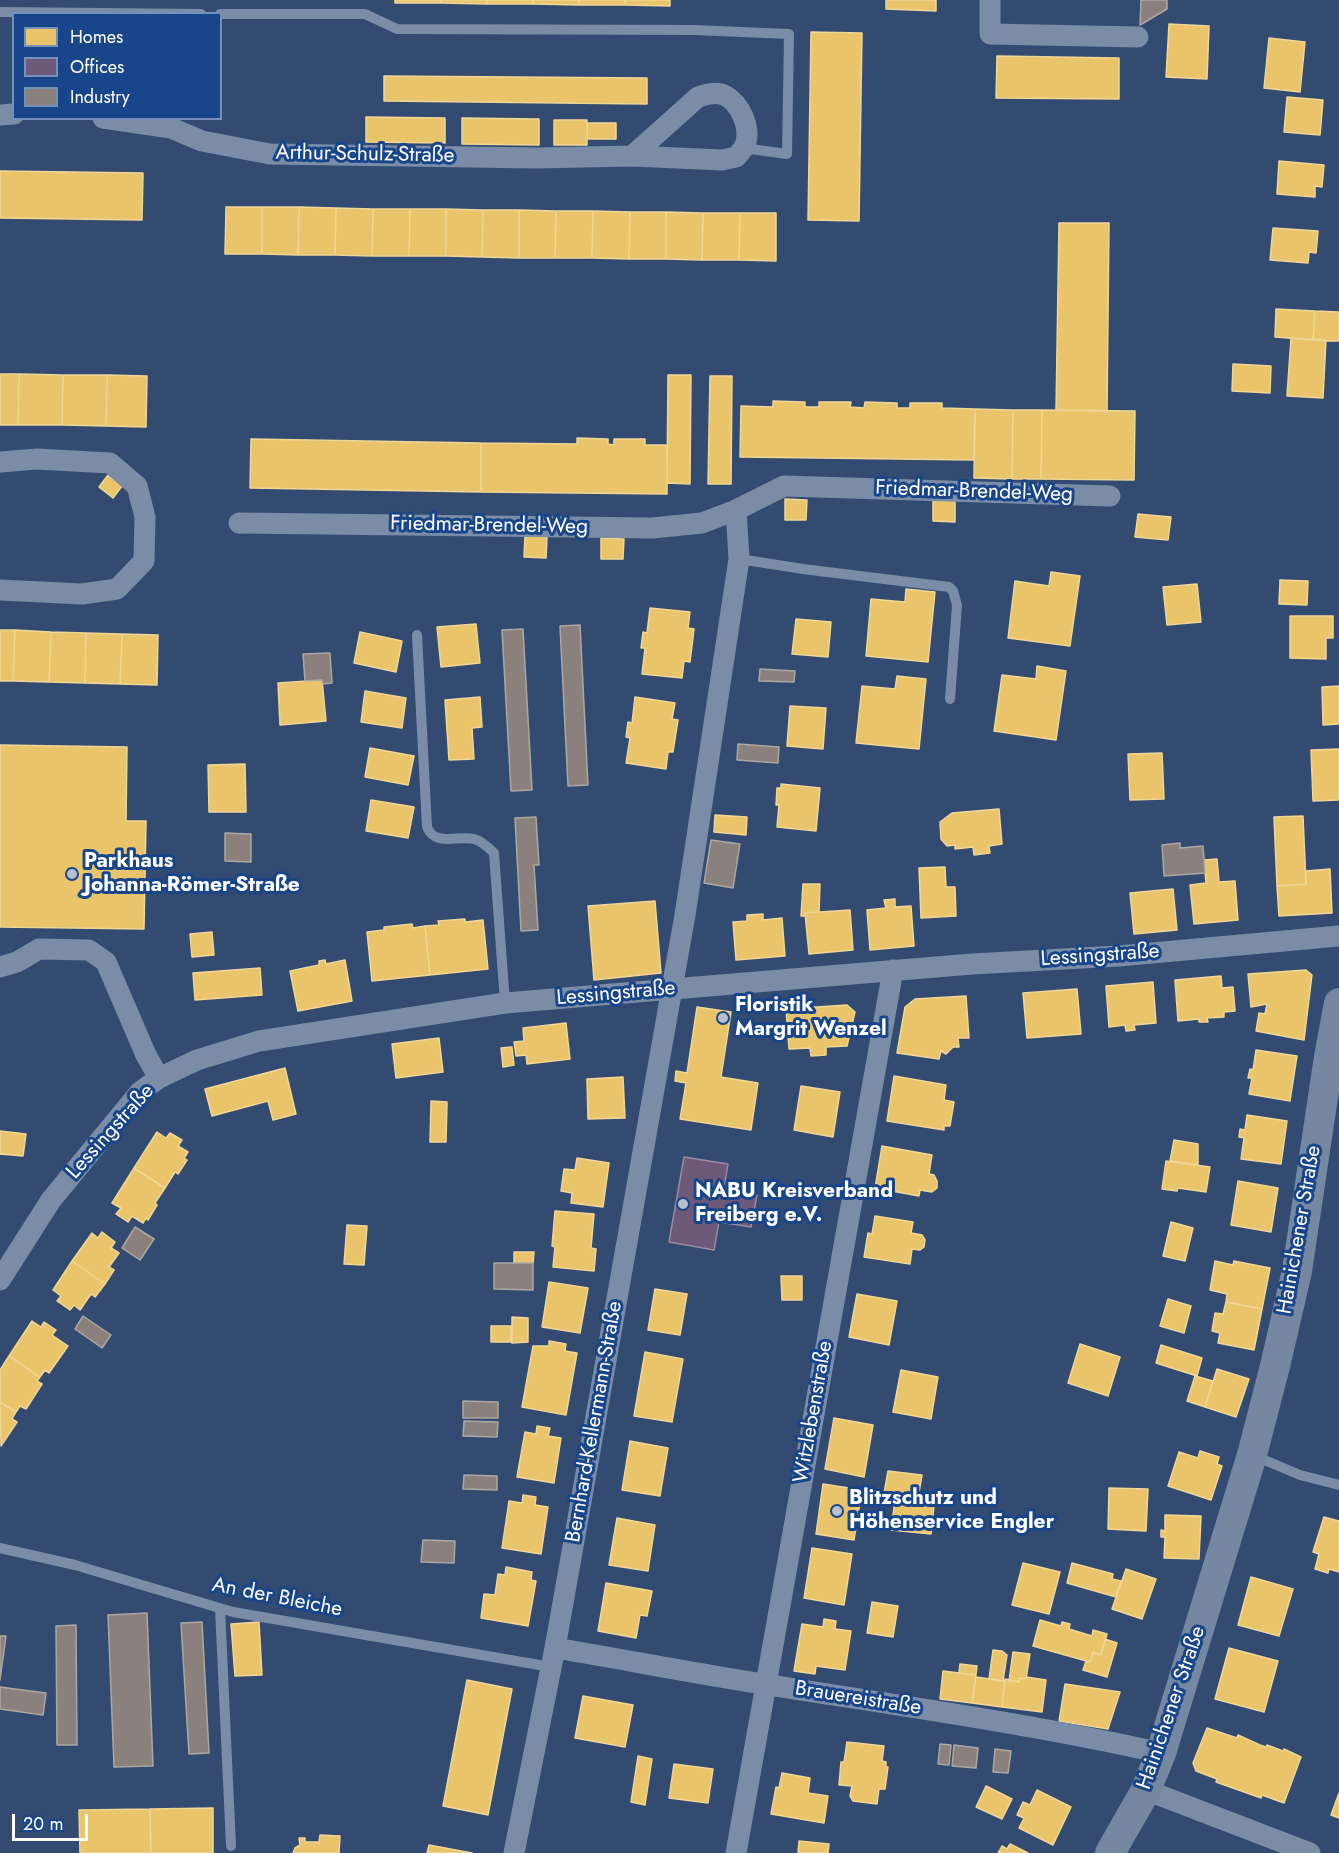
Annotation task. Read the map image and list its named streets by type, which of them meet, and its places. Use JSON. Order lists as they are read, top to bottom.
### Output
{
  "streets": {
    "main road": ["Hainichener Straße"],
    "street": [
      "Arthur-Schulz-Straße",
      "Friedmar-Brendel-Weg",
      "Lessingstraße",
      "Witzlebenstraße",
      "Bernhard-Kellermann-Straße",
      "Brauereistraße"
    ],
    "lane": ["An der Bleiche"]
  },
  "crossings": [
    ["Lessingstraße", "Witzlebenstraße"],
    ["Lessingstraße", "Bernhard-Kellermann-Straße"],
    ["Hainichener Straße", "Brauereistraße"],
    ["Witzlebenstraße", "Brauereistraße"],
    ["Bernhard-Kellermann-Straße", "An der Bleiche"],
    ["Bernhard-Kellermann-Straße", "Brauereistraße"],
    ["An der Bleiche", "Brauereistraße"]
  ],
  "places": [
    "Parkhaus Johanna-Römer-Straße",
    "Floristik Margrit Wenzel",
    "NABU Kreisverband Freiberg e.V.",
    "Blitzschutz und Höhenservice Engler"
  ],
  "legend": ["Homes", "Offices", "Industry"],
  "scale_bar": "20 m"
}
